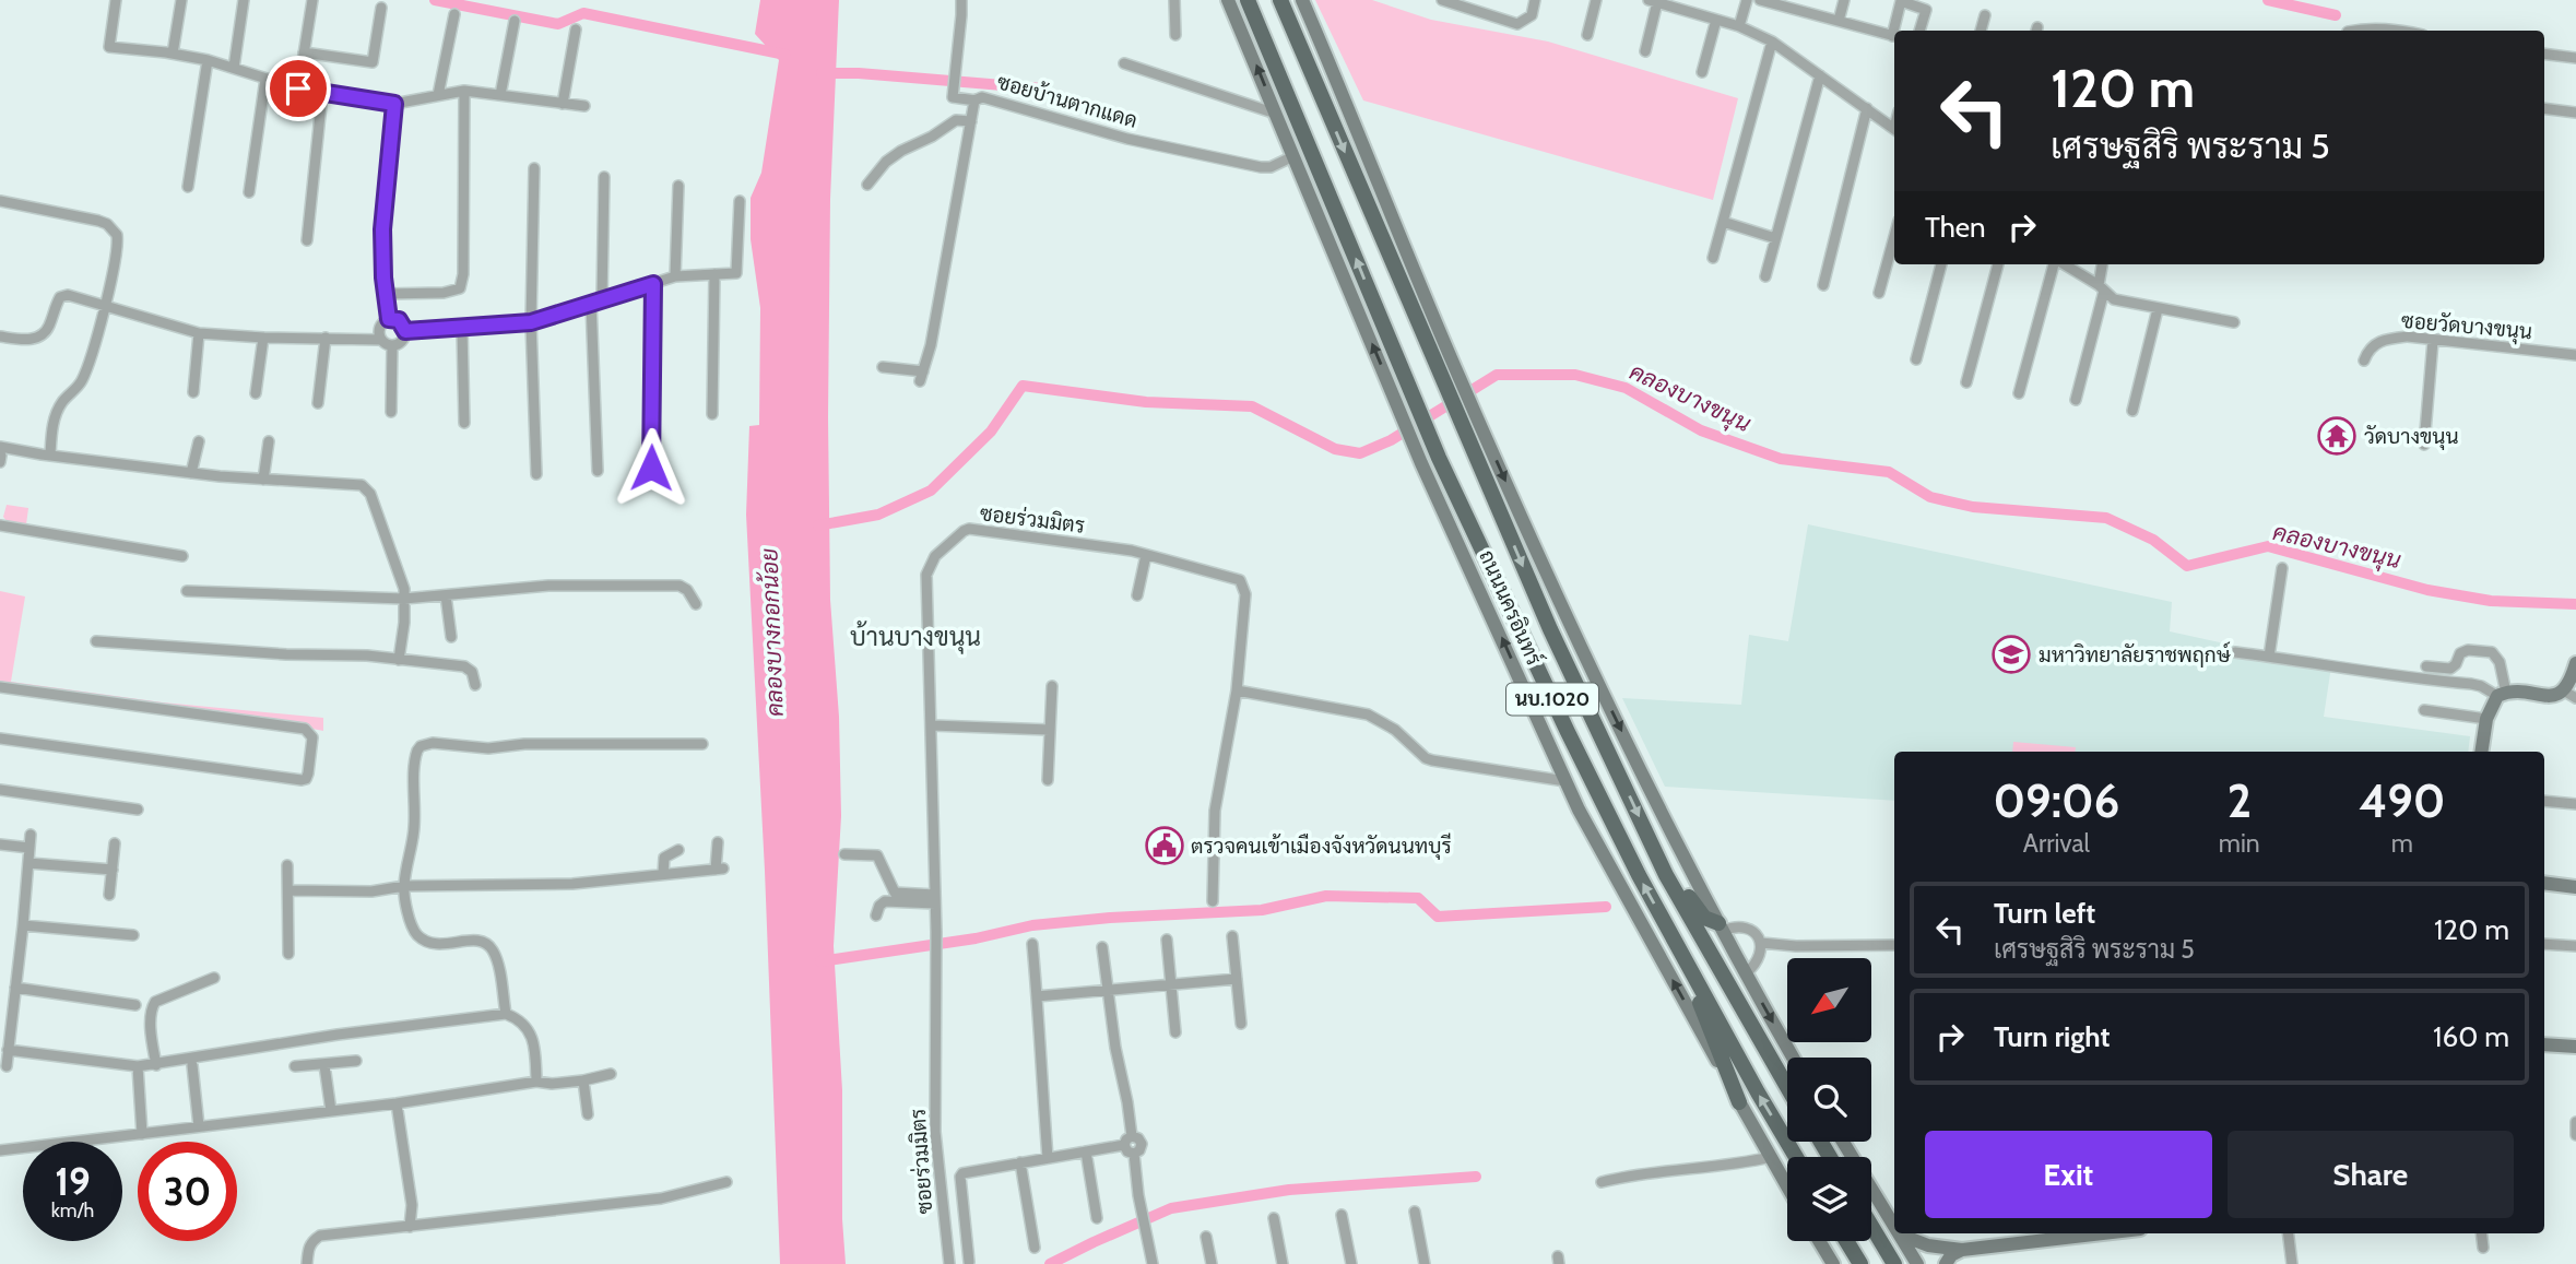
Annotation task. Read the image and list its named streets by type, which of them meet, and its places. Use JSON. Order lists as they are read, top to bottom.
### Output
{
  "streets": {
    "main road": ["ถนนนครอินทร์", "นบ.1020"],
    "street": ["ซอยบ้านตากแดด", "ซอยวัดบางขนุน", "ซอยร่วมมิตร"]
  },
  "crossings": [
    ["ซอยบ้านตากแดด", "ถนนนครอินทร์"]
  ],
  "districts": ["บ้านบางขนุน"],
  "water": ["คลองบางขนุน", "คลองบางกอกน้อย"],
  "places": {
    "temple": ["วัดบางขนุน"],
    "school or university": ["มหาวิทยาลัยราชพฤกษ์"],
    "public building": ["ตรวจคนเข้าเมืองจังหวัดนนทบุรี"]
  },
  "north": "bottom left",
  "page": {
    "turn": ["120 m", "เศรษฐสิริ พระราม 5"],
    "then": "Then",
    "eta": [
      "09:06",
      "Arrival",
      "2",
      "min",
      "490",
      "m"
    ],
    "list": [
      {
        "name": "Turn left",
        "note": "เศรษฐสิริ พระราม 5",
        "value": "120 m"
      },
      {
        "name": "Turn right",
        "value": "160 m"
      }
    ],
    "buttons": ["Exit", "Share"],
    "speed": "19 km/h",
    "limit": "30"
  }
}
